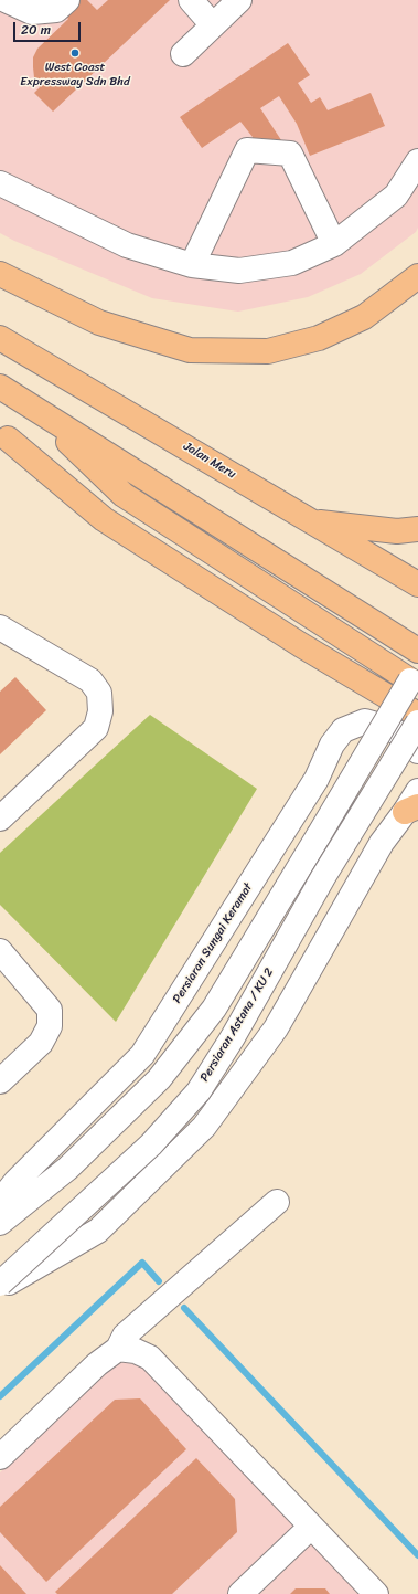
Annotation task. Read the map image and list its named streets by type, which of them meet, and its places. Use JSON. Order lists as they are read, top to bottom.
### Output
{
  "streets": {
    "highway": ["Jalan Meru"],
    "street": ["Persiaran Sungai Keramat", "Persiaran Astana / KU 2"]
  },
  "places": ["West Coast Expressway Sdn Bhd"],
  "scale_bar": "20 m"
}
